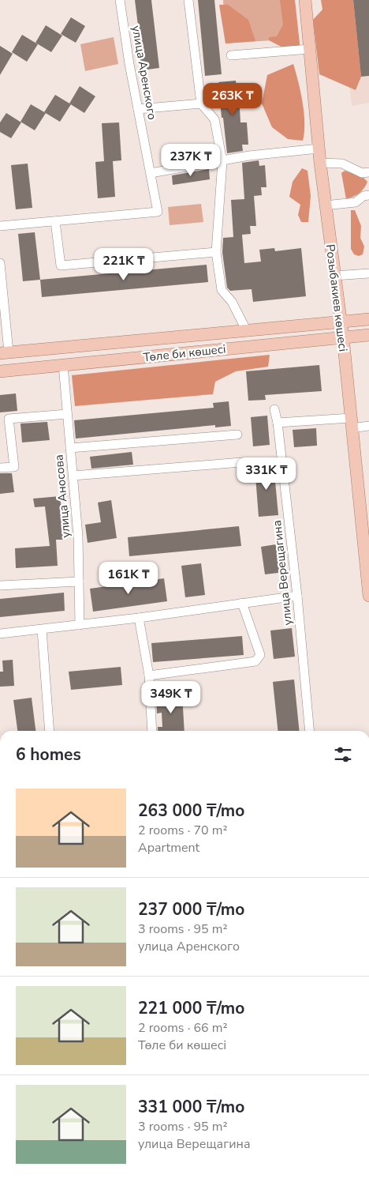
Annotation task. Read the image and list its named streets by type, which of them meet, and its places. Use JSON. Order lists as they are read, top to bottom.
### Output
{
  "streets": {
    "main road": ["Розыбакиев көшесі", "Төле би көшесі"],
    "street": ["улица Аренского", "улица Аносова", "улица Верещагина"]
  },
  "crossings": [
    ["Розыбакиев көшесі", "Төле би көшесі"],
    ["Төле би көшесі", "улица Аносова"]
  ],
  "page": {
    "price": [
      "263K ₸",
      "237K ₸",
      "221K ₸",
      "331K ₸",
      "161K ₸",
      "349K ₸"
    ],
    "heading": "6 homes",
    "list": [
      {
        "name": "263 000 ₸/mo",
        "note": "2 rooms · 70 m² · Apartment"
      },
      {
        "name": "237 000 ₸/mo",
        "note": "3 rooms · 95 m² · улица Аренского"
      },
      {
        "name": "221 000 ₸/mo",
        "note": "2 rooms · 66 m² · Төле би көшесі"
      },
      {
        "name": "331 000 ₸/mo",
        "note": "3 rooms · 95 m² · улица Верещагина"
      }
    ]
  }
}
